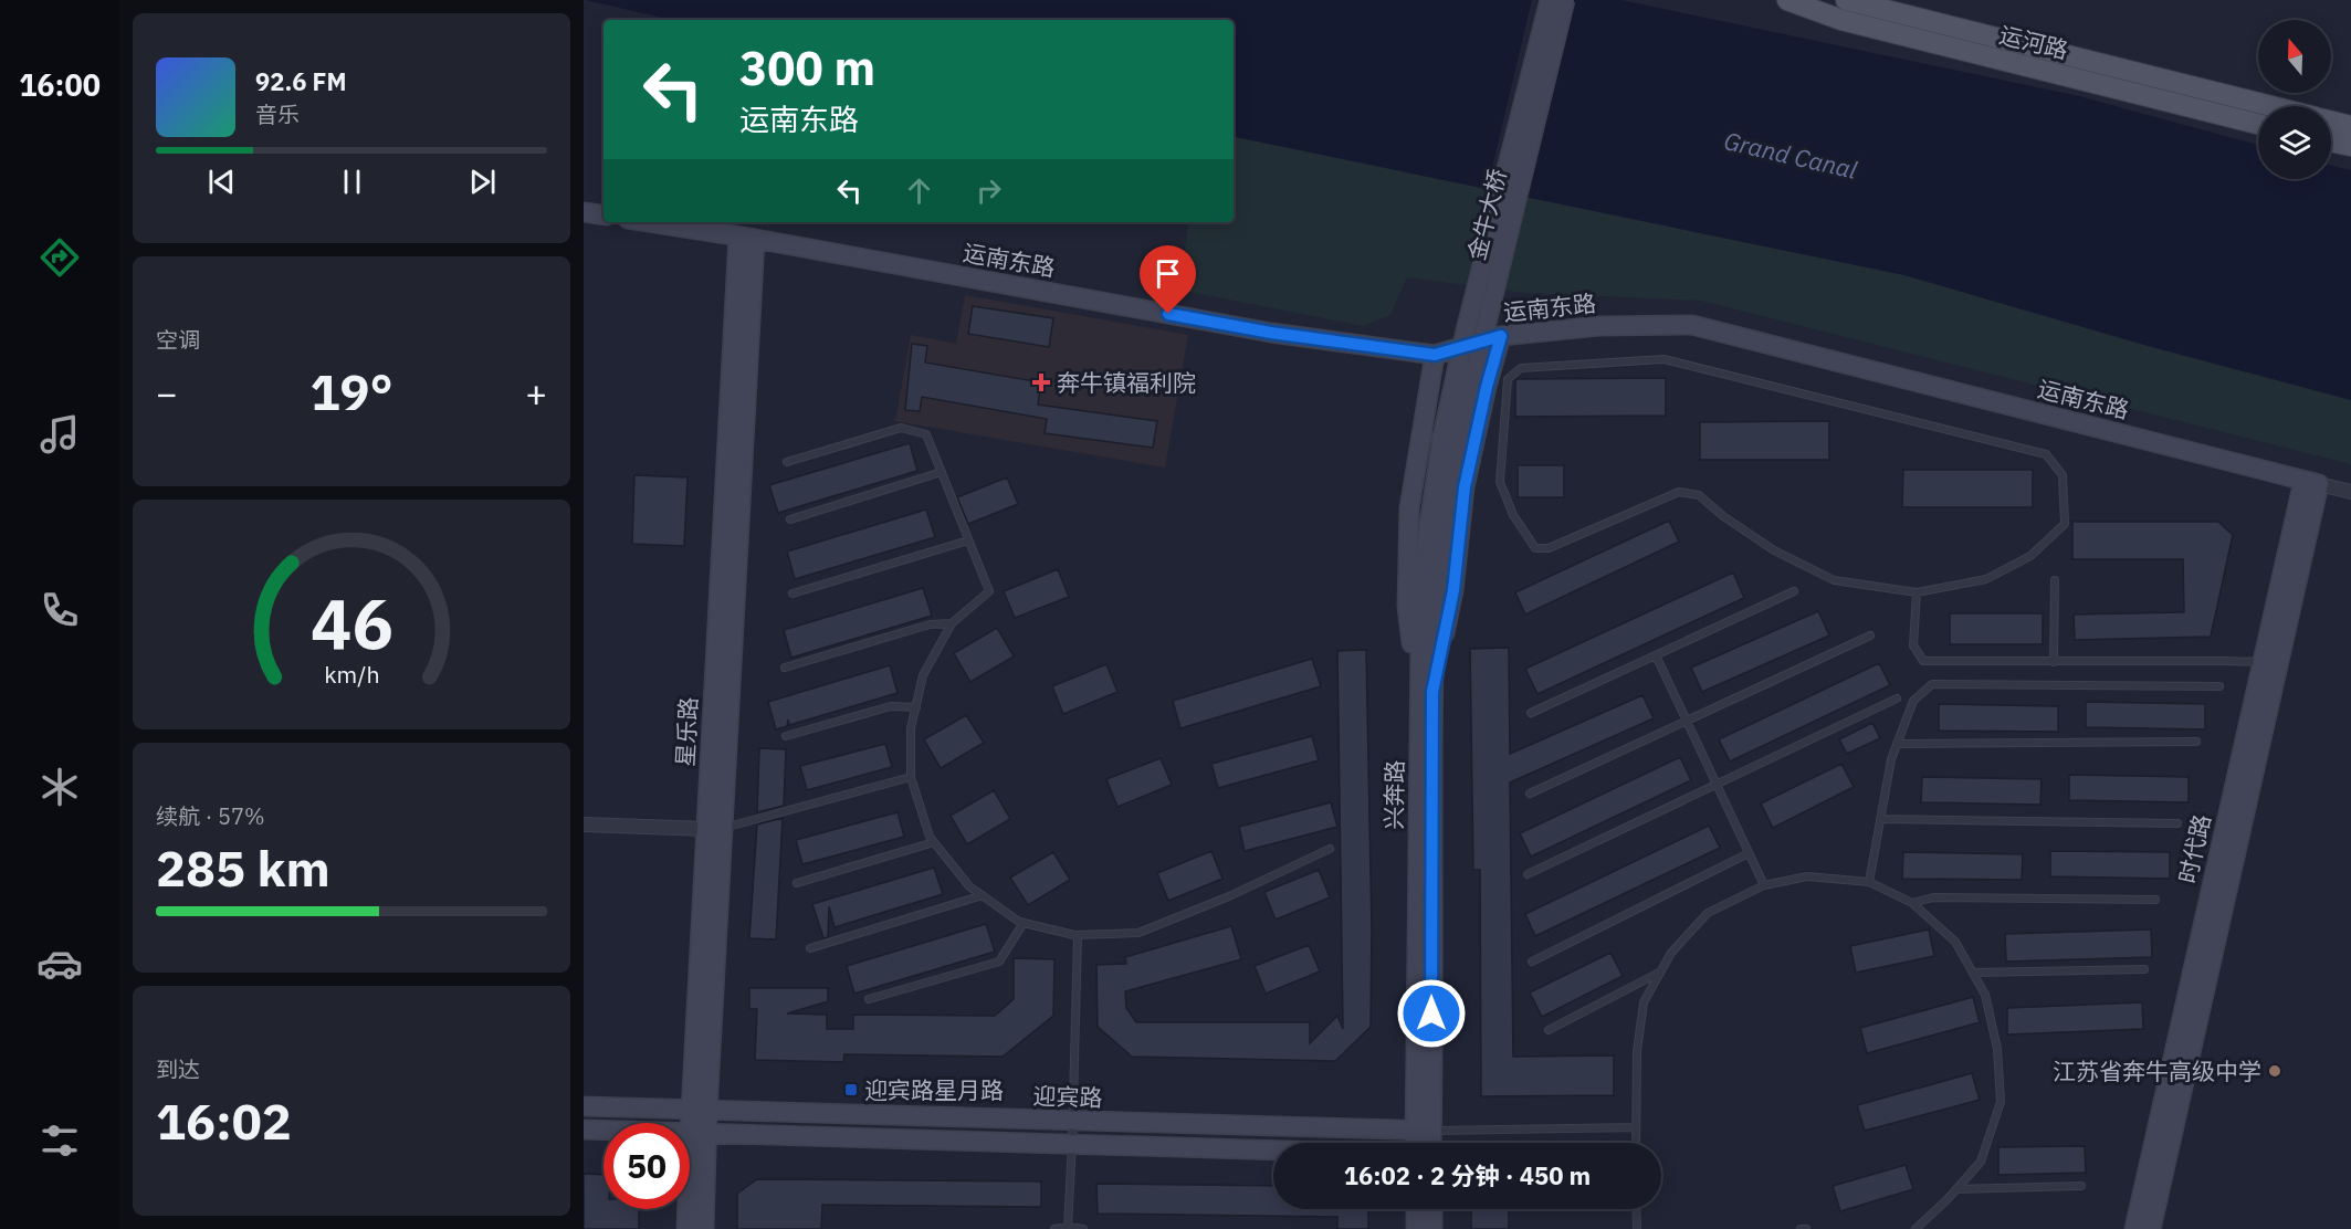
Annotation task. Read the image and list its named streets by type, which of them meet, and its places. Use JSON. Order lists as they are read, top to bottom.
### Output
{
  "streets": {
    "main road": ["运河路"],
    "street": [
      "金牛大桥",
      "运南东路",
      "星乐路",
      "时代路",
      "迎宾路"
    ]
  },
  "crossings": [
    ["运南东路", "星乐路"],
    ["运南东路", "时代路"],
    ["星乐路", "迎宾路"]
  ],
  "water": ["Grand Canal"],
  "places": {
    "health": ["奔牛镇福利院"],
    "other": ["江苏省奔牛高级中学"],
    "transit": ["迎宾路星月路"]
  },
  "north": "top",
  "page": {
    "tabs": "16:00",
    "turn": ["300 m", "运南东路"],
    "song": ["92.6 FM", "音乐"],
    "tile": [
      "空调",
      ["续航 · 57%", "285 km"],
      ["到达", "16:02"]
    ],
    "heat": ["−", "19°", "+"],
    "limit": "50",
    "trip": "16:02 · 2 分钟 · 450 m",
    "gauge": ["46", "km/h"]
  }
}
